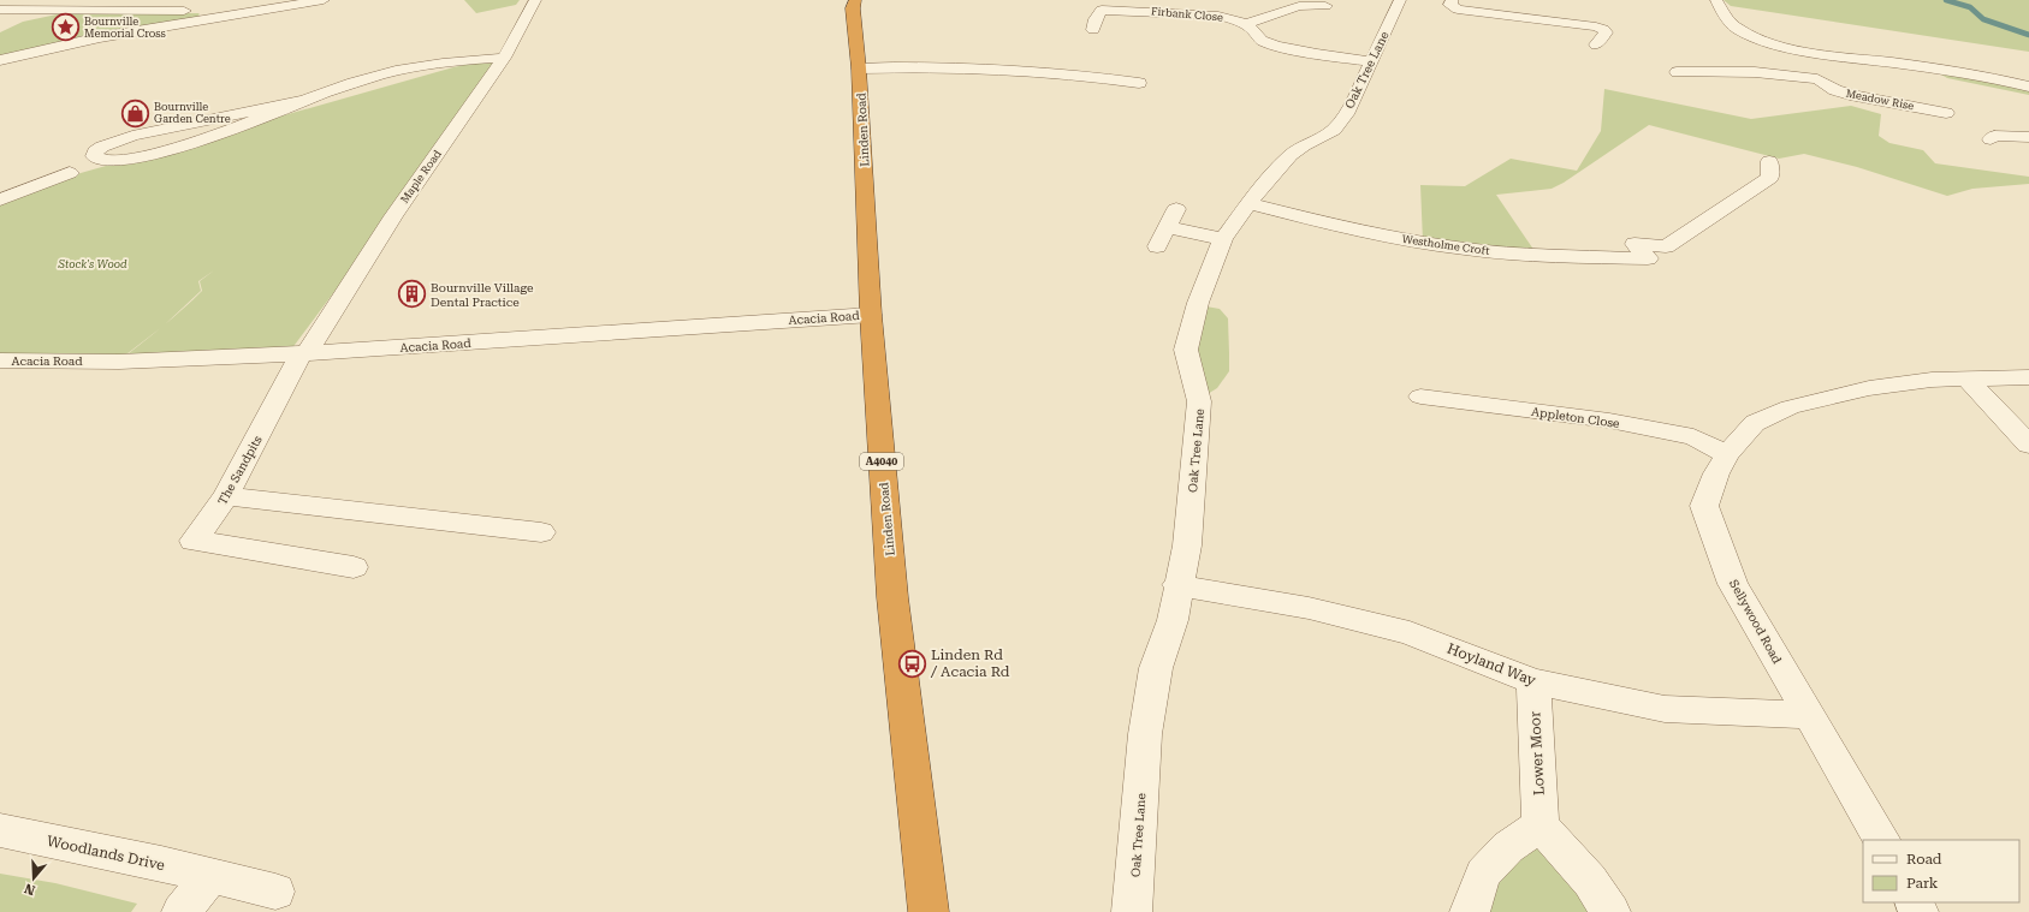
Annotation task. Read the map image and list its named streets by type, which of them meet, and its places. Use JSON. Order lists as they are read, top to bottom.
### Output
{
  "streets": {
    "highway": ["Linden Road", "A4040"],
    "street": [
      "Firbank Close",
      "Oak Tree Lane",
      "Meadow Rise",
      "Maple Road",
      "Westholme Croft",
      "Acacia Road",
      "Appleton Close",
      "The Sandpits",
      "Sellywood Road",
      "Hoyland Way",
      "Lower Moor",
      "Woodlands Drive"
    ]
  },
  "crossings": [
    ["Firbank Close", "Oak Tree Lane"],
    ["Oak Tree Lane", "Westholme Croft"],
    ["Oak Tree Lane", "Hoyland Way"],
    ["Linden Road", "Acacia Road"],
    ["Maple Road", "Acacia Road"],
    ["Maple Road", "The Sandpits"],
    ["Acacia Road", "The Sandpits"],
    ["Appleton Close", "Sellywood Road"],
    ["Sellywood Road", "Hoyland Way"],
    ["Hoyland Way", "Lower Moor"]
  ],
  "parks": ["Stock's Wood"],
  "places": {
    "place": ["Bournville Memorial Cross"],
    "shop": ["Bournville Garden Centre"],
    "building": ["Bournville Village Dental Practice"],
    "bus stop": ["Linden Rd / Acacia Rd"]
  },
  "legend": ["Road", "Park"],
  "north": "bottom"
}
